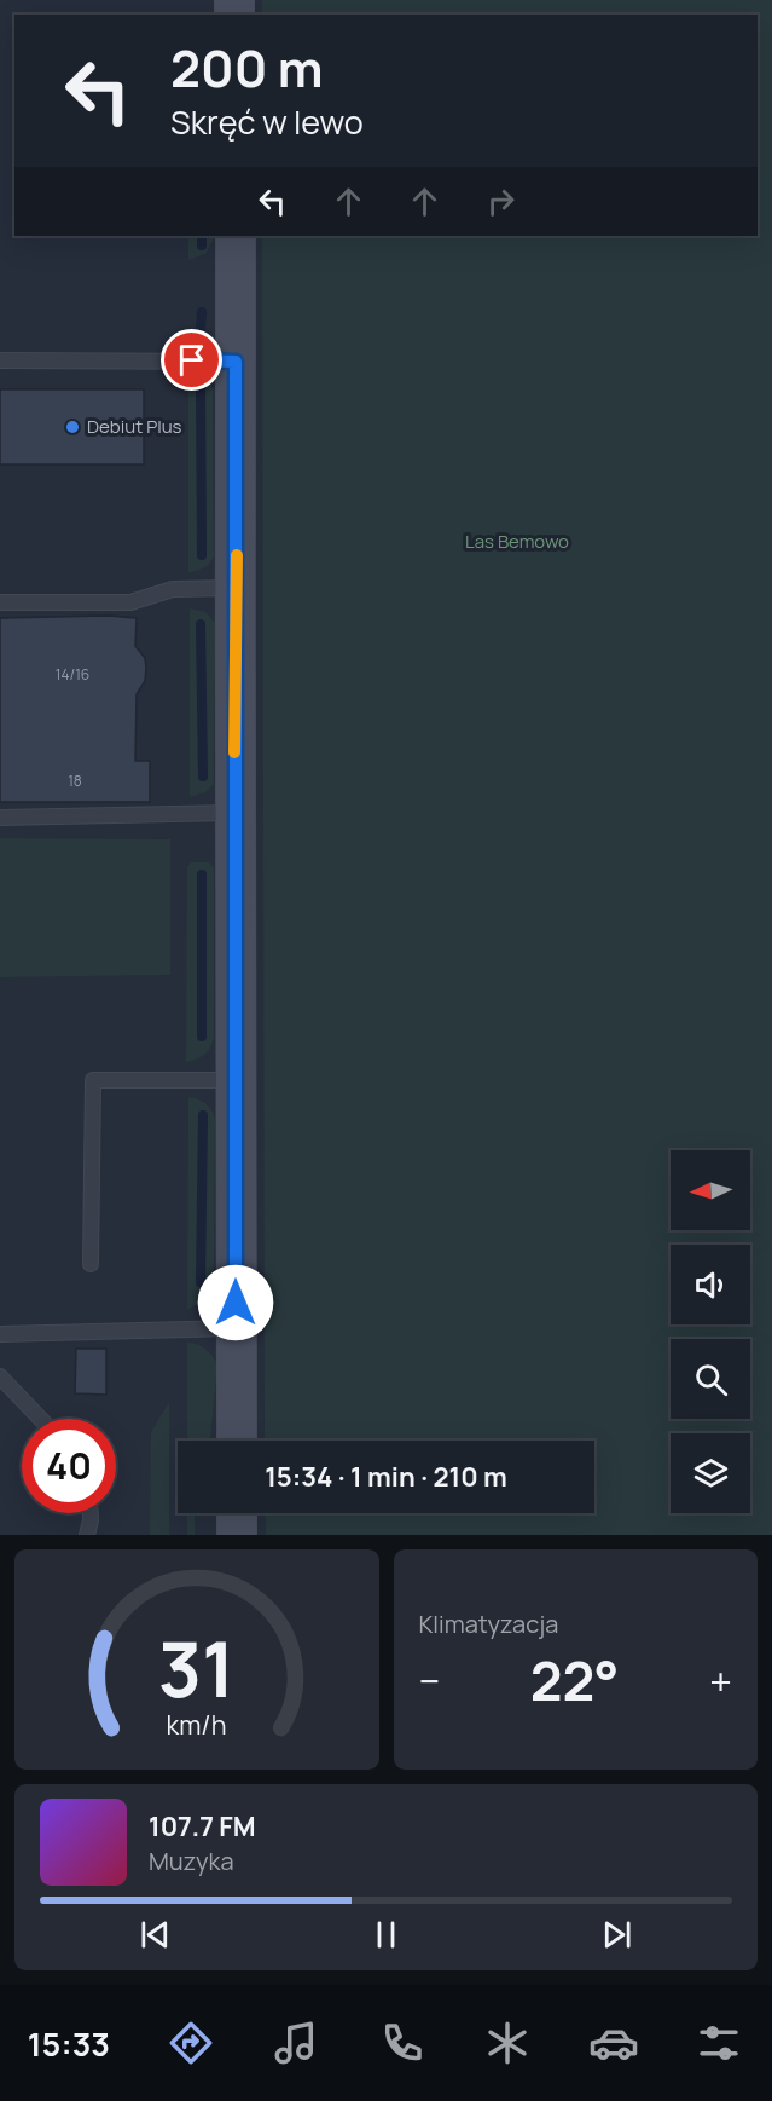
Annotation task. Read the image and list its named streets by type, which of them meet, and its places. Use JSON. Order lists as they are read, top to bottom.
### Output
{
  "parks": ["Las Bemowo"],
  "places": ["Debiut Plus"],
  "house_numbers": ["14/16", "18"],
  "north": "left",
  "page": {
    "turn": ["200 m", "Skręć w lewo"],
    "limit": "40",
    "trip": "15:34 · 1 min · 210 m",
    "tile": "Klimatyzacja",
    "heat": ["−", "22°", "+"],
    "song": ["107.7 FM", "Muzyka"],
    "tabs": "15:33",
    "gauge": ["31", "km/h"]
  }
}
